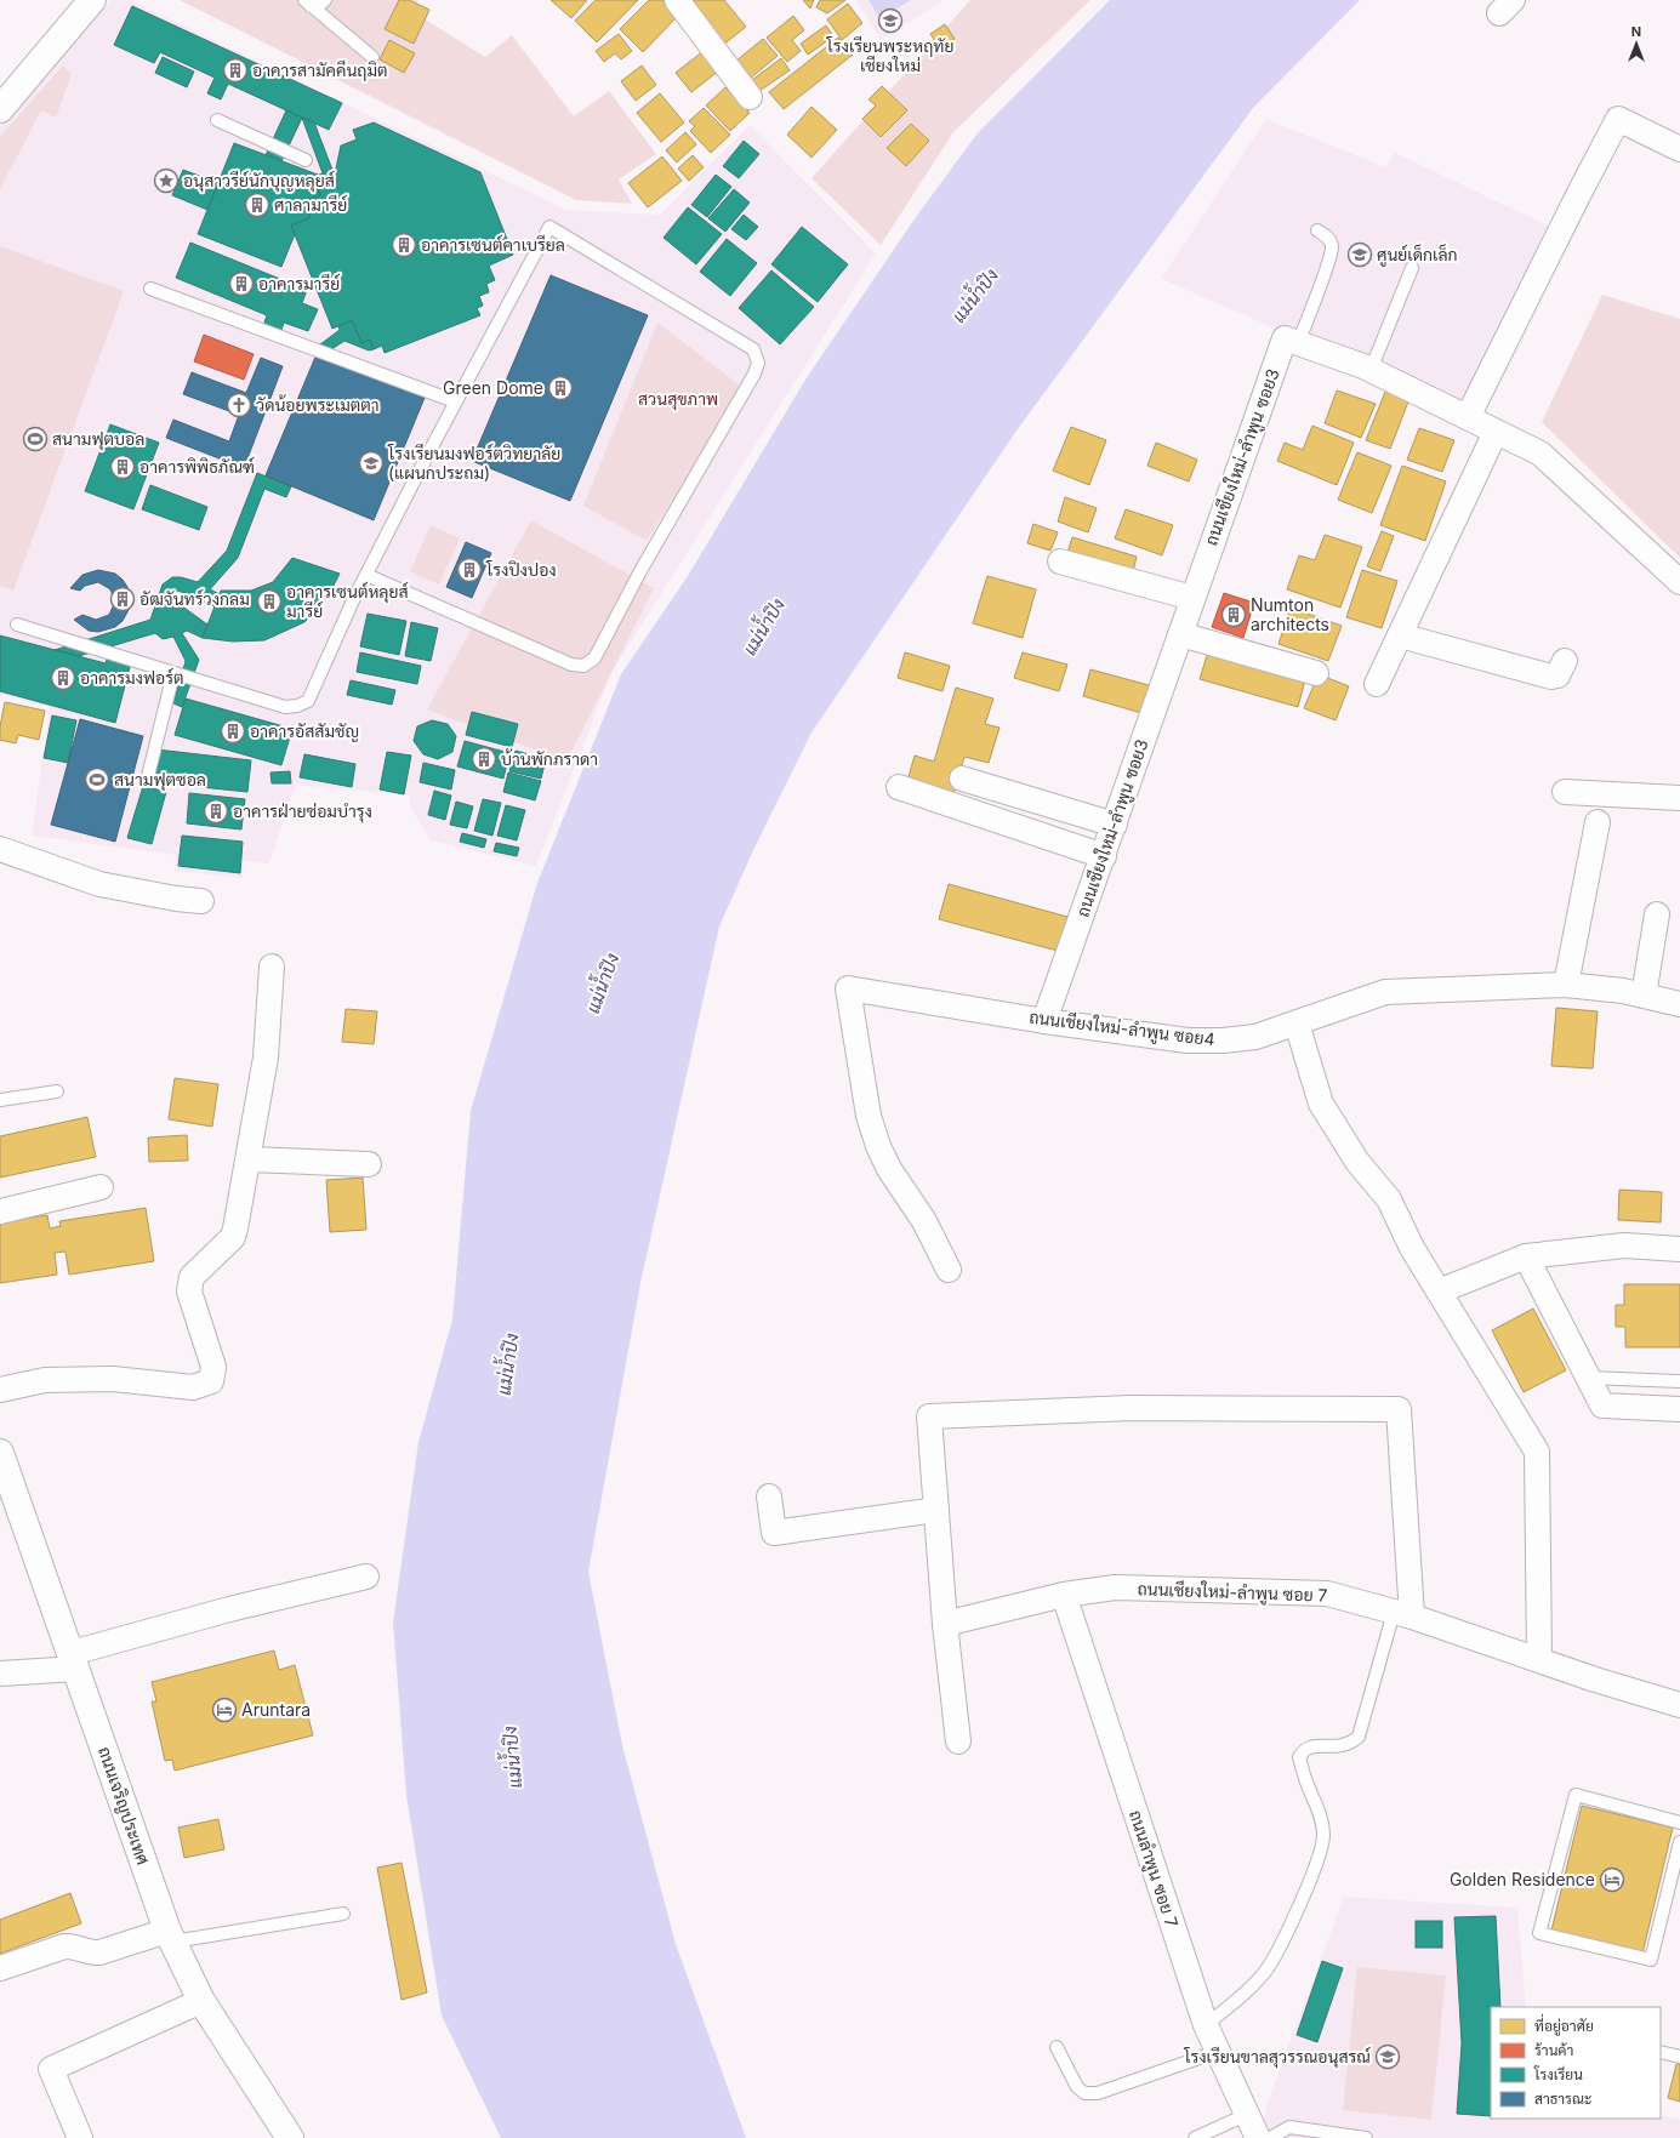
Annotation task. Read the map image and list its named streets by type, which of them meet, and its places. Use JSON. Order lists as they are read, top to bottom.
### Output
{
  "streets": {
    "street": [
      "ถนนเชียงใหม่-ลำพูน ซอย3",
      "ถนนเชียงใหม่-ลำพูน ซอย4",
      "ถนนเชียงใหม่-ลำพูน ซอย 7",
      "ถนนเจริญประเทศ",
      "ถนนลำพูน ซอย 7"
    ]
  },
  "crossings": [
    ["ถนนเชียงใหม่-ลำพูน ซอย3", "ถนนเชียงใหม่-ลำพูน ซอย4"],
    ["ถนนเชียงใหม่-ลำพูน ซอย 7", "ถนนลำพูน ซอย 7"]
  ],
  "water": ["แม่น้ำปิง"],
  "parks": ["สวนสุขภาพ"],
  "places": {
    "school or university": [
      "โรงเรียนพระหฤทัย เชียงใหม่",
      "ศูนย์เด็กเล็ก",
      "โรงเรียนมงฟอร์ตวิทยาลัย (แผนกประถม)",
      "โรงเรียนขาลสุวรรณอนุสรณ์"
    ],
    "building": [
      "อาคารสามัคคีนฤมิต",
      "ศาลามารีย์",
      "อาคารเซนต์คาเบรียล",
      "อาคารมารีย์",
      "Green Dome",
      "อาคารพิพิธภัณฑ์",
      "โรงปิงปอง",
      "อัฒจันทร์วงกลม",
      "อาคารเซนต์หลุยส์ มารีย์",
      "Numton architects",
      "อาคารมงฟอร์ต",
      "อาคารอัสสัมชัญ",
      "บ้านพักภราดา",
      "อาคารฝ่ายซ่อมบำรุง"
    ],
    "place": ["อนุสาวรีย์นักบุญหลุยส์"],
    "church": ["วัดน้อยพระเมตตา"],
    "sports": ["สนามฟุตบอล", "สนามฟุตซอล"],
    "hotel": ["Aruntara", "Golden Residence"]
  },
  "legend": [
    "ที่อยู่อาศัย",
    "ร้านค้า",
    "โรงเรียน",
    "สาธารณะ"
  ],
  "north": "top"
}
